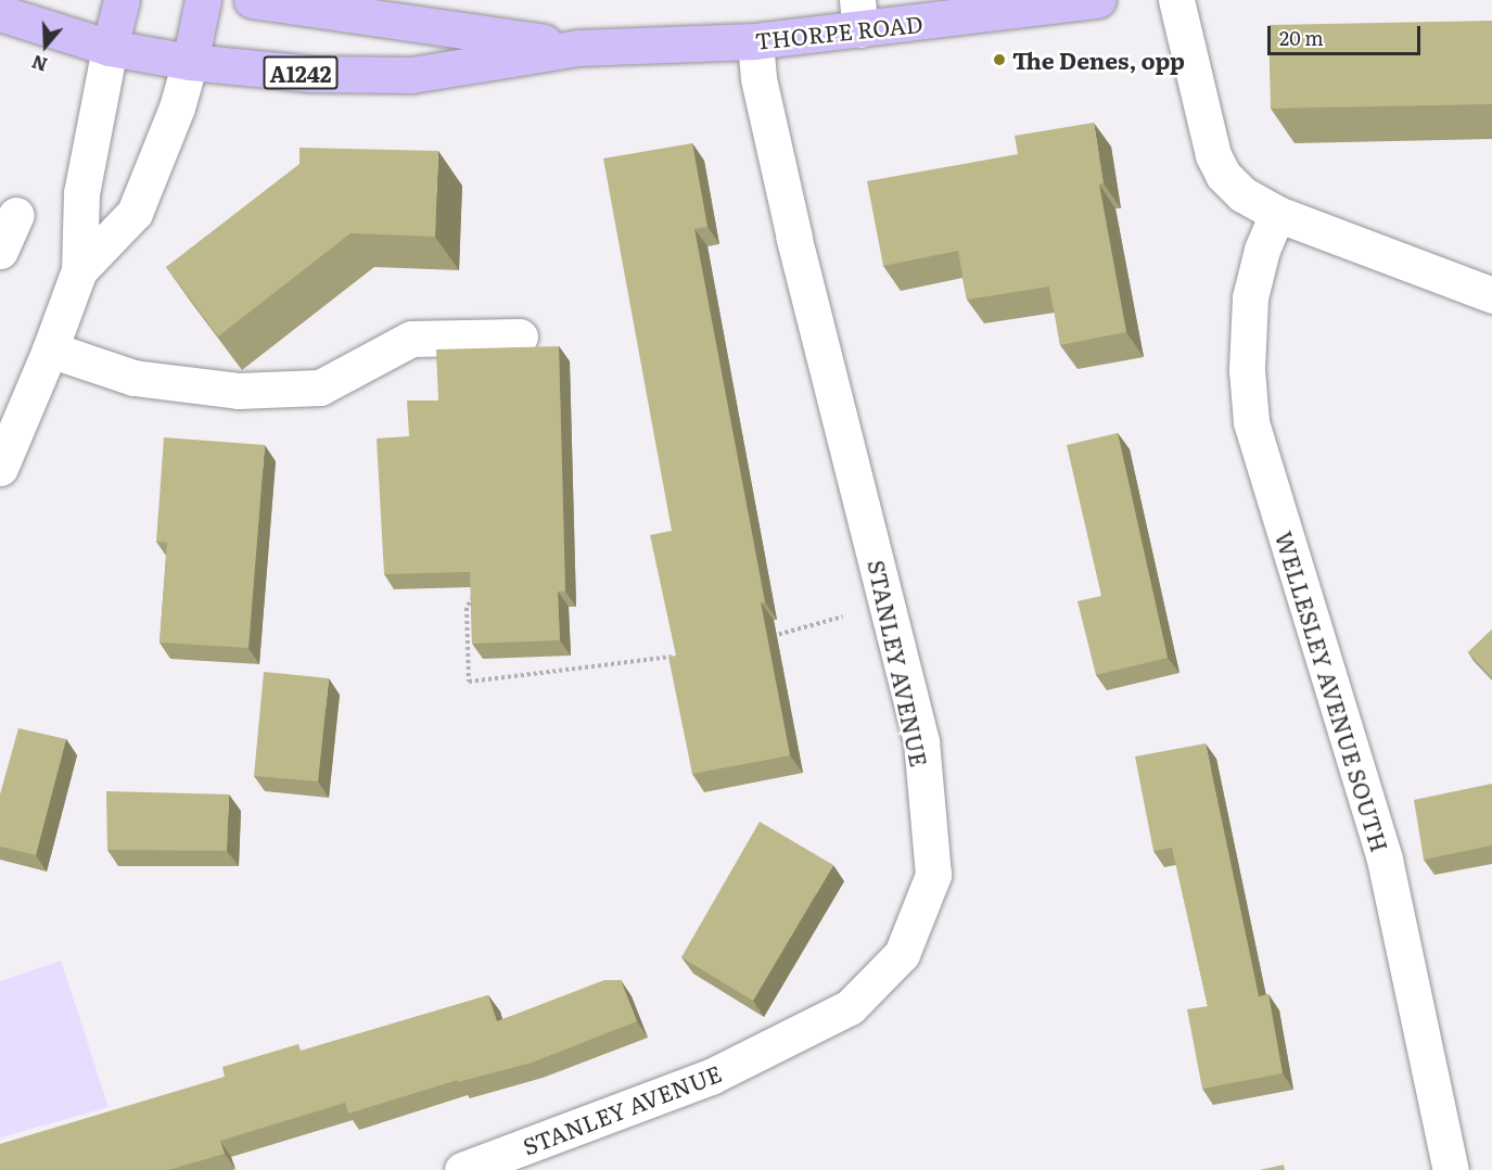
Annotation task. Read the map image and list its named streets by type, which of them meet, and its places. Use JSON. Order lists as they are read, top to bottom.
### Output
{
  "streets": {
    "main road": ["THORPE ROAD", "A1242"],
    "street": ["STANLEY AVENUE", "WELLESLEY AVENUE SOUTH"]
  },
  "crossings": [
    ["THORPE ROAD", "A1242"],
    ["THORPE ROAD", "STANLEY AVENUE"]
  ],
  "places": ["The Denes, opp"],
  "scale_bar": "20 m",
  "north": "bottom"
}
